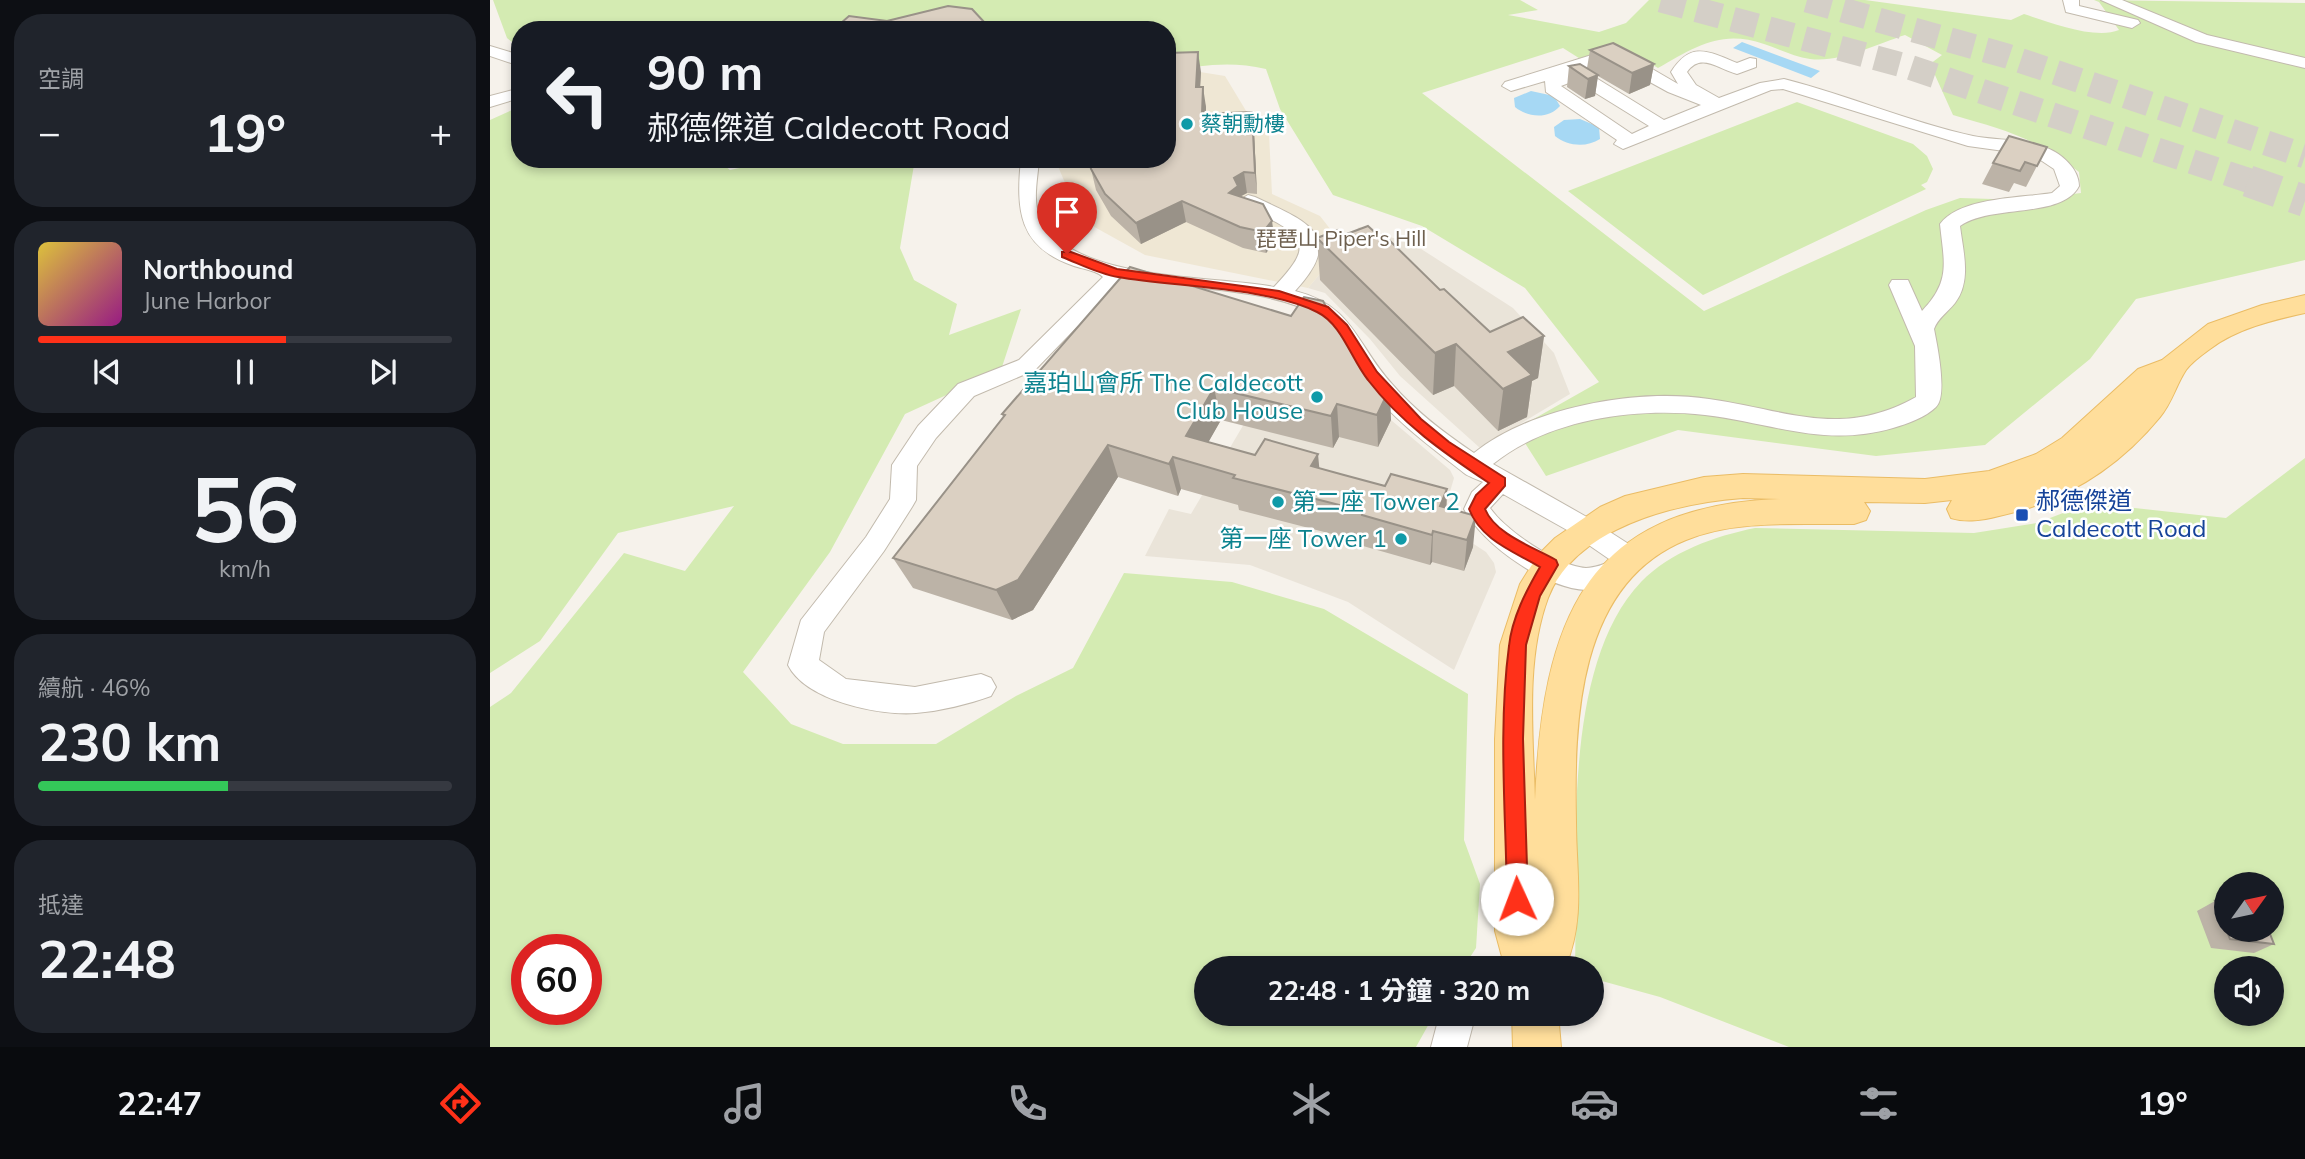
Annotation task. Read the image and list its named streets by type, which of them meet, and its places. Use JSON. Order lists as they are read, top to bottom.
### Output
{
  "districts": ["琵琶山 Piper's Hill"],
  "places": {
    "other": [
      "蔡朝勳樓",
      "嘉珀山會所 The Caldecott Club House",
      "第二座 Tower 2",
      "第一座 Tower 1"
    ],
    "transit": ["郝德傑道 Caldecott Road"]
  },
  "north": "top right",
  "page": {
    "tile": [
      "空調",
      ["56", "km/h"],
      ["續航 · 46%", "230 km"],
      ["抵達", "22:48"]
    ],
    "turn": ["90 m", "郝德傑道 Caldecott Road"],
    "heat": ["−", "19°", "+"],
    "song": ["Northbound", "June Harbor"],
    "limit": "60",
    "trip": "22:48 · 1 分鐘 · 320 m",
    "tabs": ["22:47", "19°"]
  }
}
